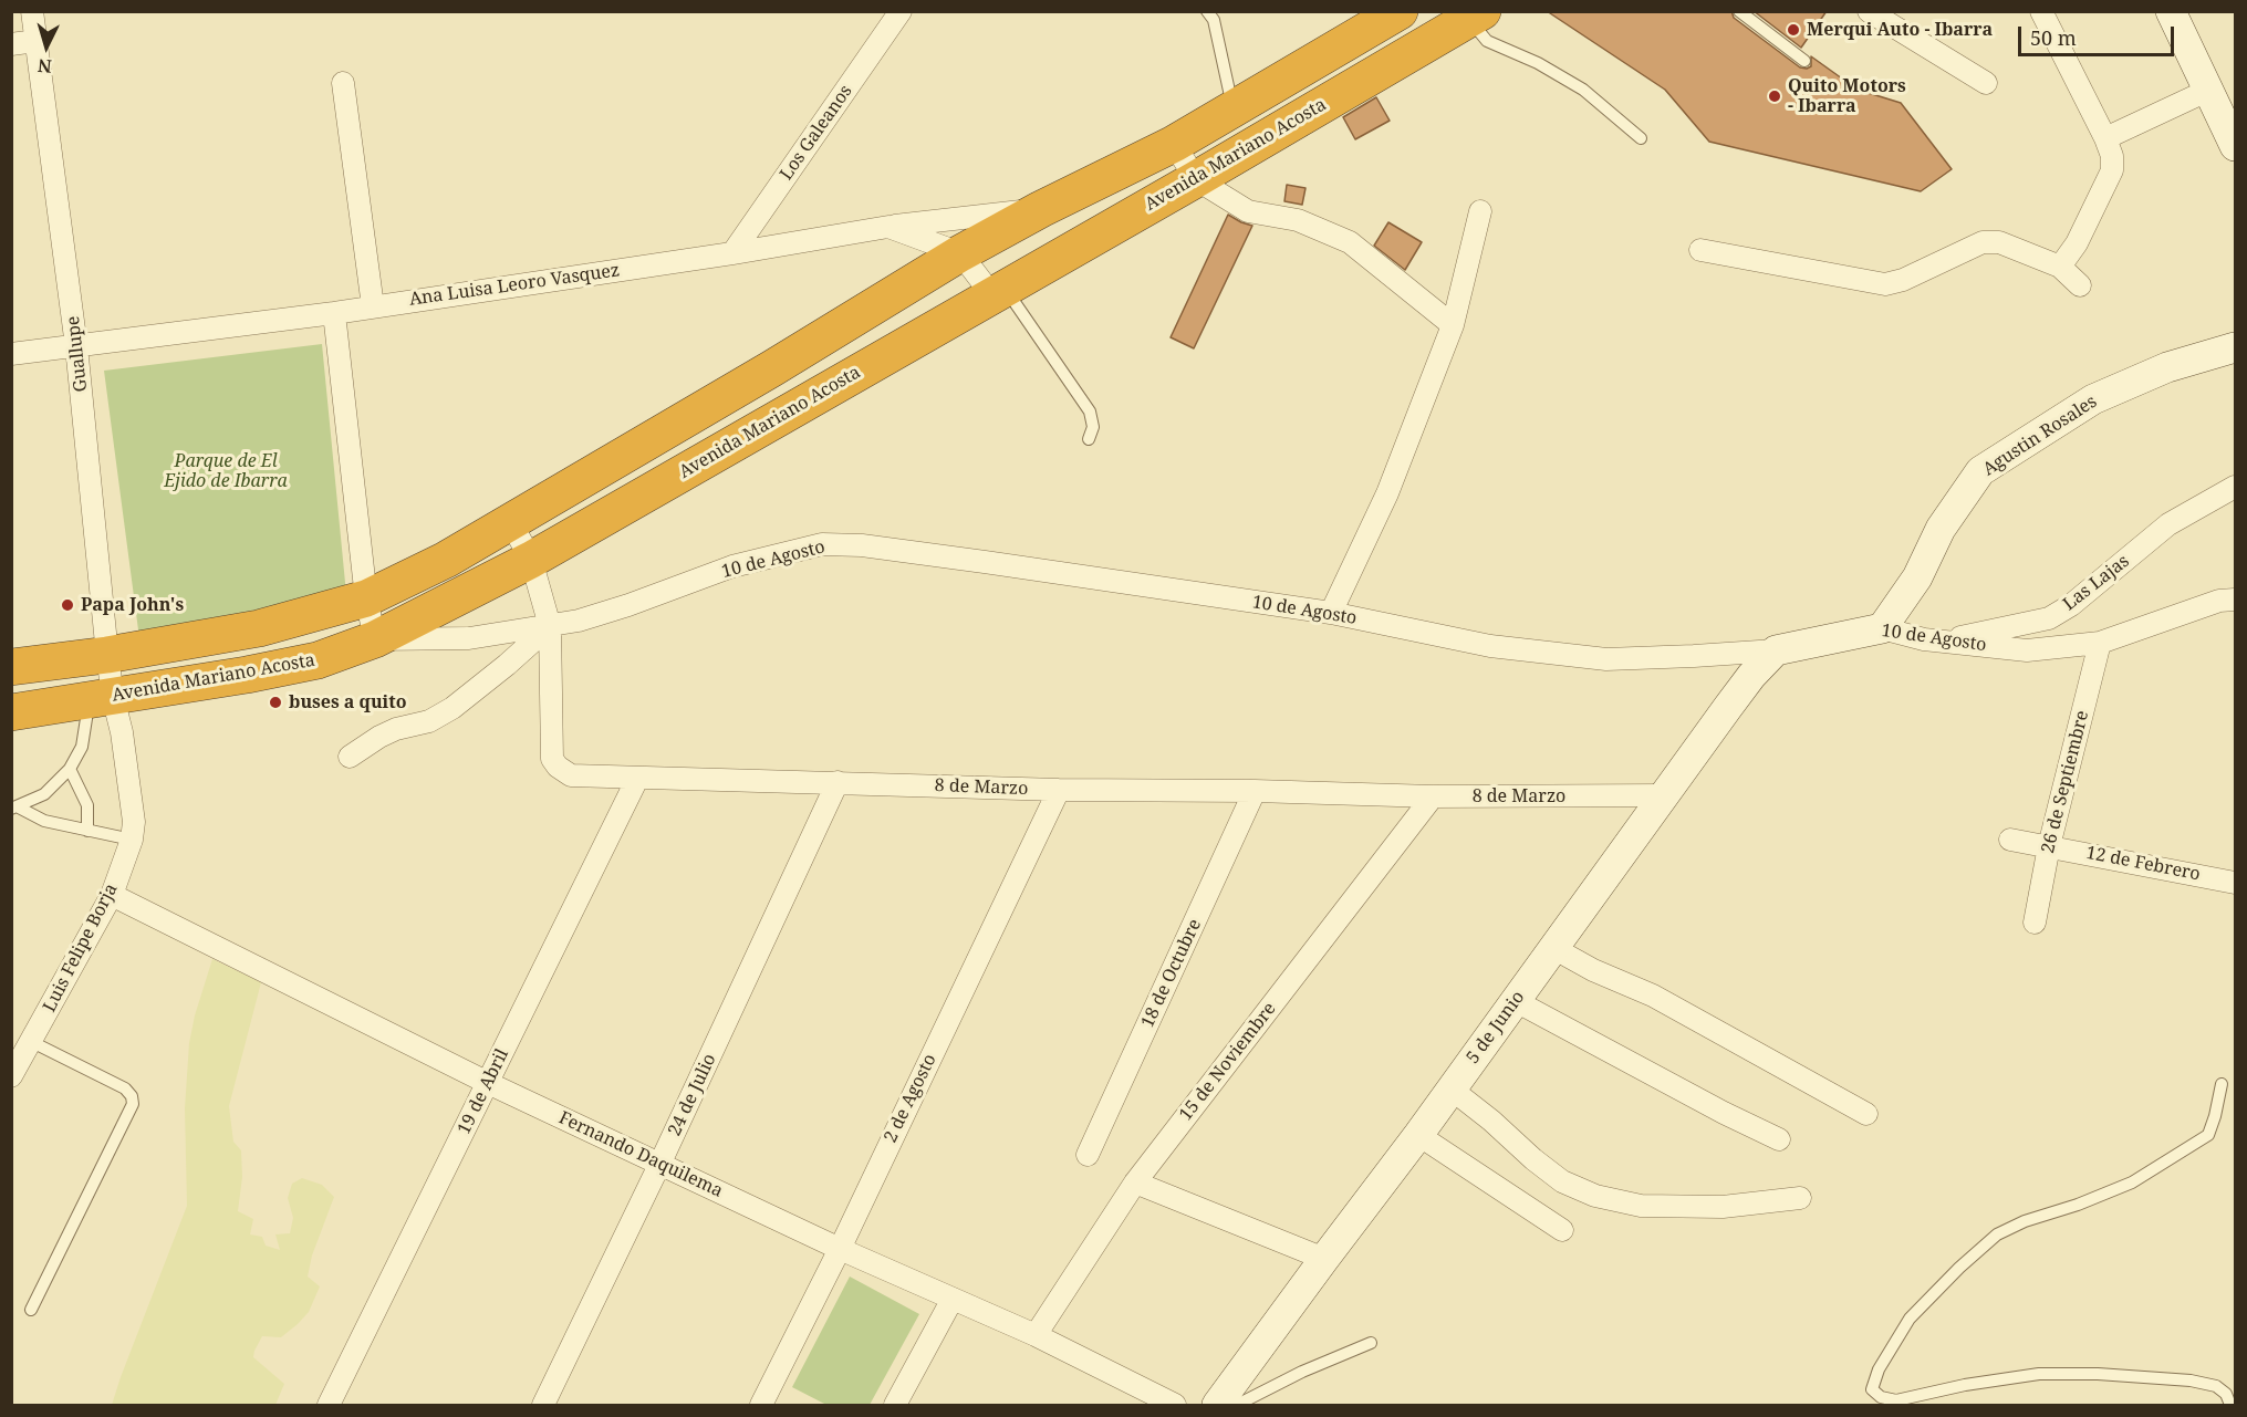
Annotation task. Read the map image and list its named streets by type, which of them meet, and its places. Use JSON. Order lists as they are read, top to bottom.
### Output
{
  "streets": {
    "highway": ["Avenida Mariano Acosta"],
    "street": [
      "Los Galeanos",
      "Ana Luisa Leoro Vasquez",
      "Guallupe",
      "Agustin Rosales",
      "10 de Agosto",
      "Las Lajas",
      "26 de Septiembre",
      "8 de Marzo",
      "12 de Febrero",
      "Luis Felipe Borja",
      "18 de Octubre",
      "5 de Junio",
      "15 de Noviembre",
      "19 de Abril",
      "24 de Julio",
      "2 de Agosto",
      "Fernando Daquilema"
    ]
  },
  "crossings": [
    ["Los Galeanos", "Ana Luisa Leoro Vasquez"],
    ["Avenida Mariano Acosta", "Guallupe"],
    ["Avenida Mariano Acosta", "10 de Agosto"],
    ["Avenida Mariano Acosta", "8 de Marzo"],
    ["Avenida Mariano Acosta", "Luis Felipe Borja"],
    ["Ana Luisa Leoro Vasquez", "Guallupe"],
    ["Guallupe", "Luis Felipe Borja"],
    ["Agustin Rosales", "10 de Agosto"],
    ["10 de Agosto", "Las Lajas"],
    ["10 de Agosto", "26 de Septiembre"],
    ["10 de Agosto", "8 de Marzo"],
    ["10 de Agosto", "5 de Junio"],
    ["26 de Septiembre", "12 de Febrero"],
    ["8 de Marzo", "18 de Octubre"],
    ["8 de Marzo", "5 de Junio"],
    ["8 de Marzo", "15 de Noviembre"],
    ["8 de Marzo", "19 de Abril"],
    ["8 de Marzo", "24 de Julio"],
    ["8 de Marzo", "2 de Agosto"],
    ["Luis Felipe Borja", "Fernando Daquilema"],
    ["15 de Noviembre", "Fernando Daquilema"],
    ["19 de Abril", "Fernando Daquilema"],
    ["24 de Julio", "Fernando Daquilema"],
    ["2 de Agosto", "Fernando Daquilema"]
  ],
  "parks": ["Parque de El Ejido de Ibarra"],
  "places": [
    "Merqui Auto - Ibarra",
    "Quito Motors - Ibarra",
    "Papa John's",
    "buses a quito"
  ],
  "scale_bar": "50 m",
  "north": "bottom"
}
